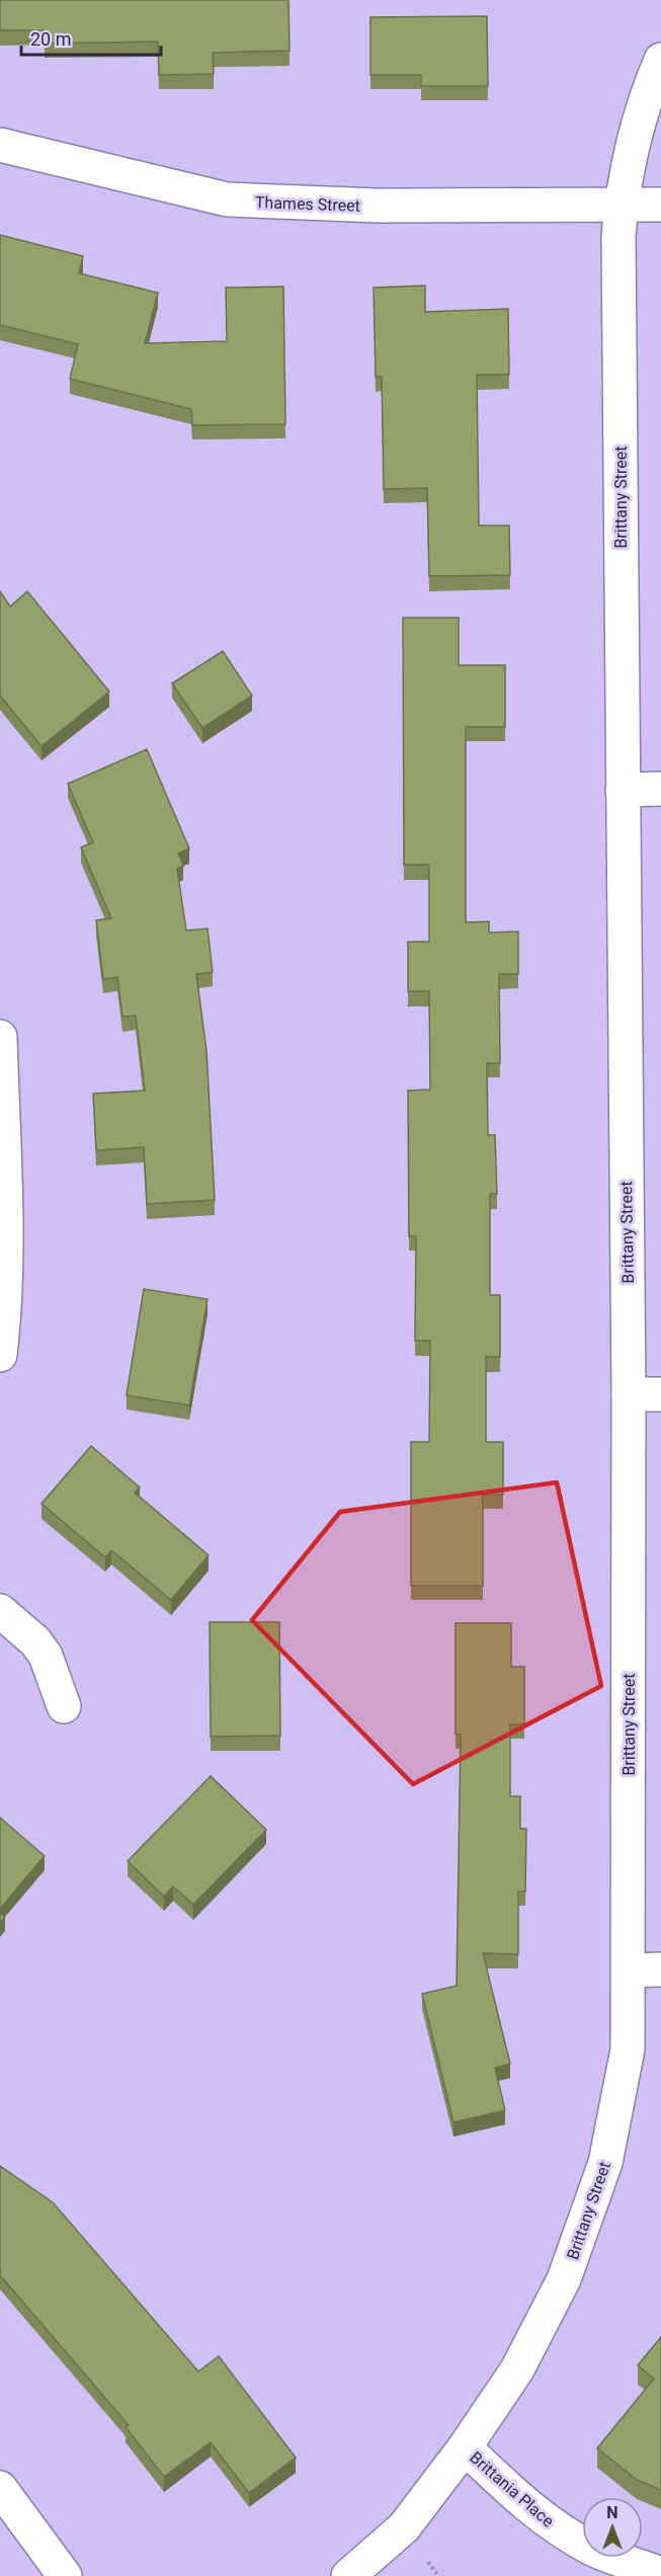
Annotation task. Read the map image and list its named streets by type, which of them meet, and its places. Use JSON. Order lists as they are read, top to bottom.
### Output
{
  "streets": {
    "street": ["Thames Street", "Brittany Street", "Brittania Place"]
  },
  "crossings": [
    ["Thames Street", "Brittany Street"],
    ["Brittany Street", "Brittania Place"]
  ],
  "scale_bar": "20 m",
  "north": "top"
}
